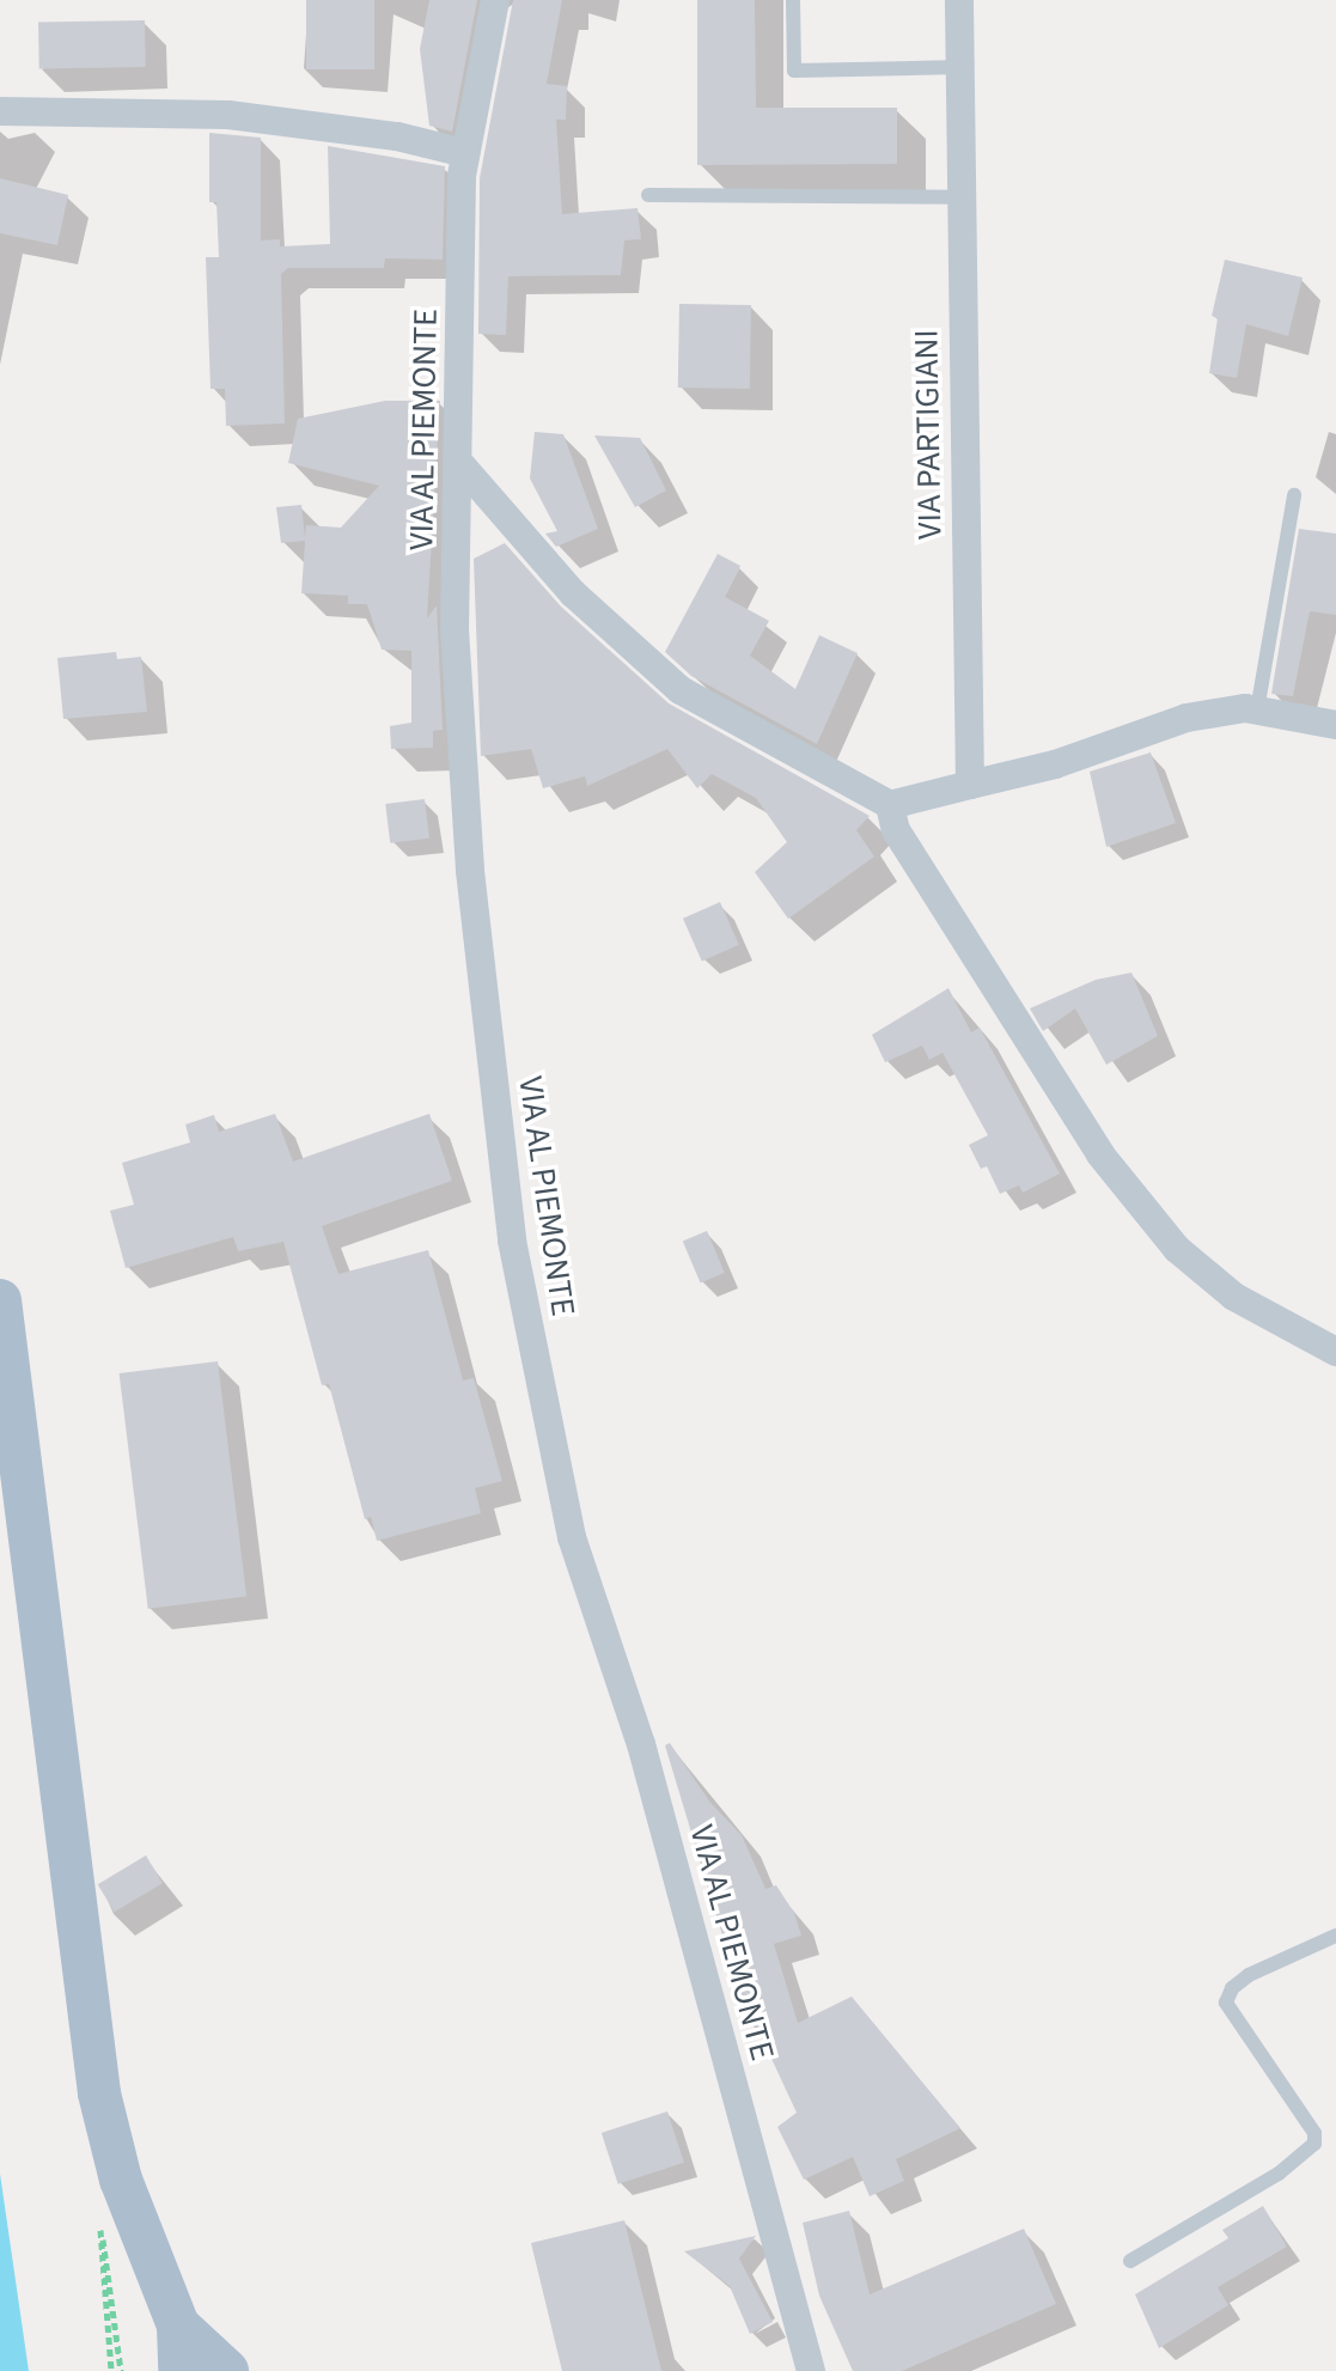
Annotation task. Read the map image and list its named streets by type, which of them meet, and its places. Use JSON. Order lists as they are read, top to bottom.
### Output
{
  "streets": {
    "street": ["VIA AL PIEMONTE", "VIA PARTIGIANI"]
  }
}
